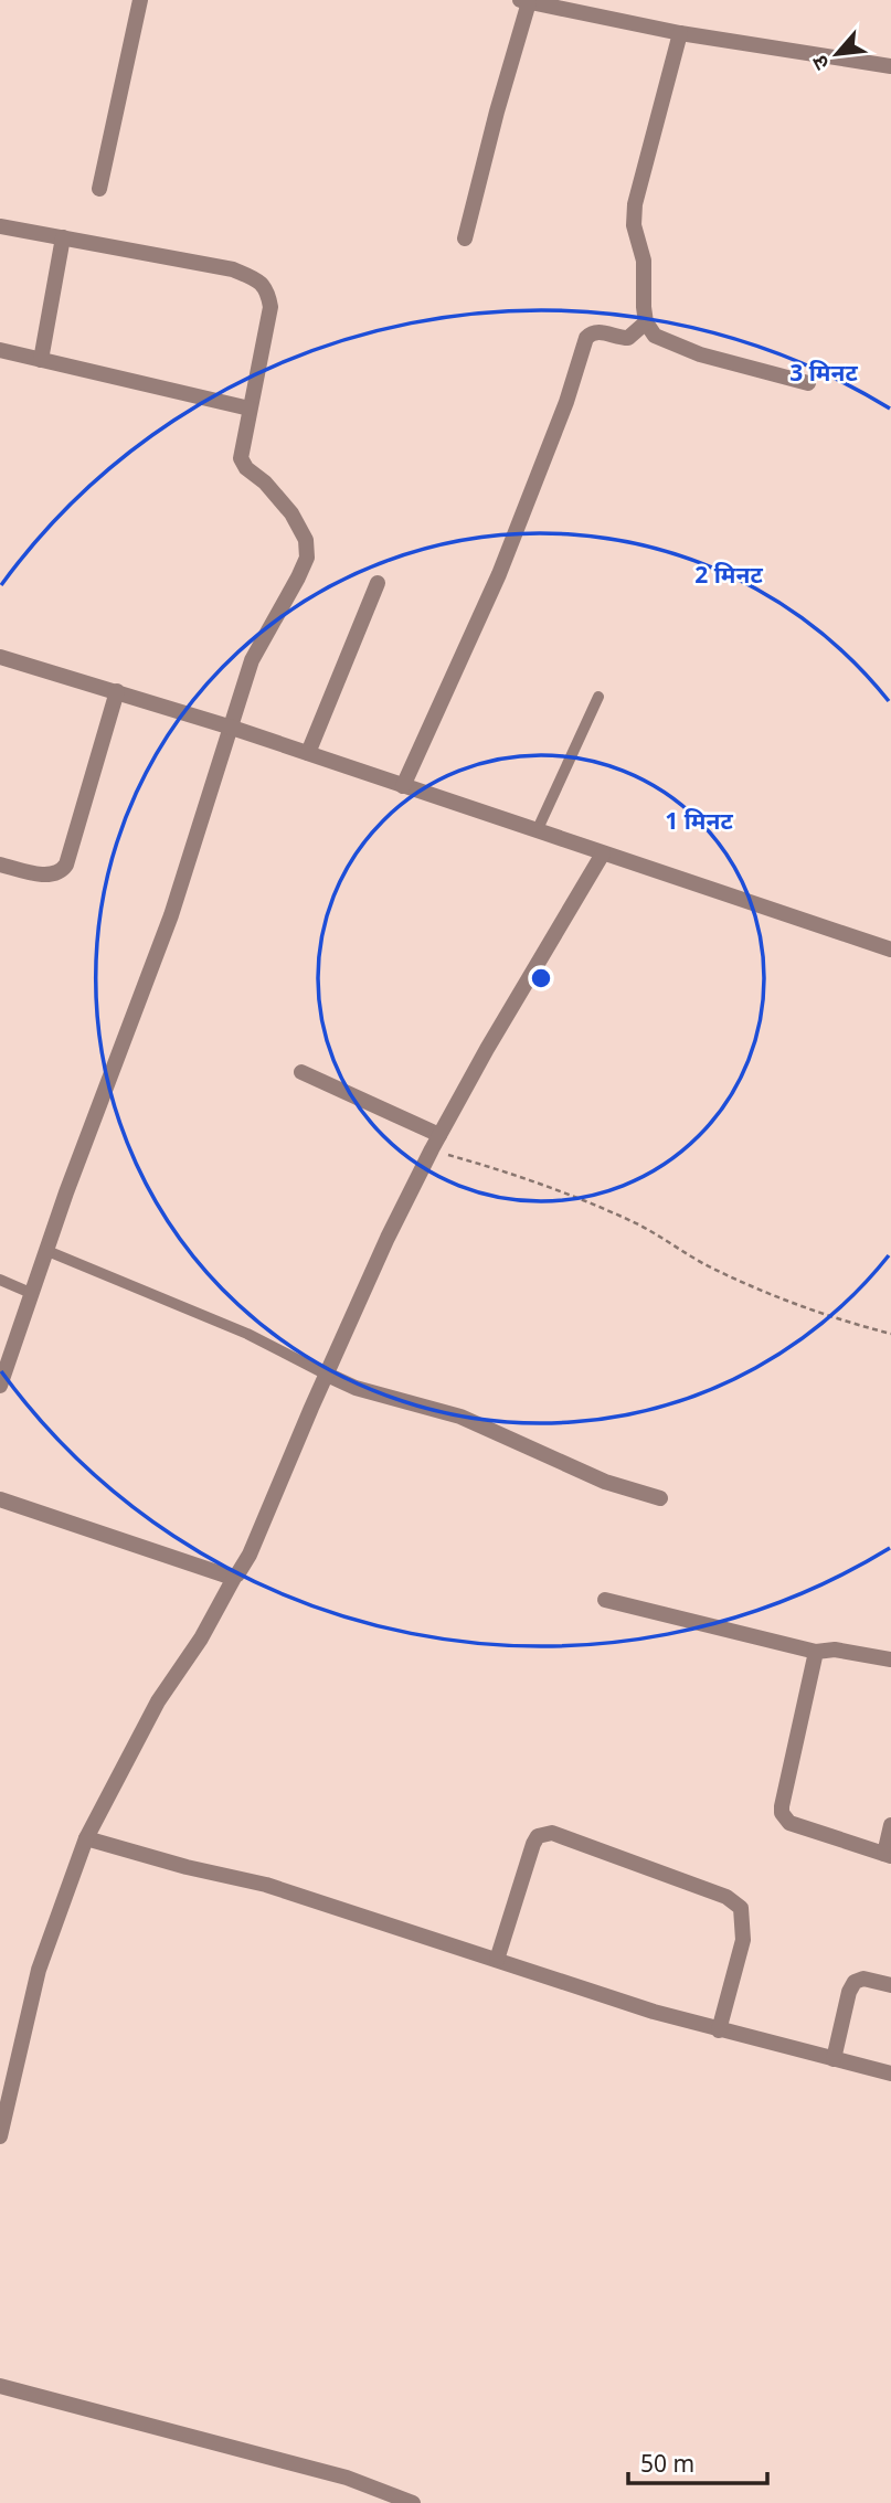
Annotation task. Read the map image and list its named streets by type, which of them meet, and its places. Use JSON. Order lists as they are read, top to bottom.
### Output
{
  "scale_bar": "50 m",
  "north": "bottom left",
  "rings": ["3 मिनट", "2 मिनट", "1 मिनट"]
}
